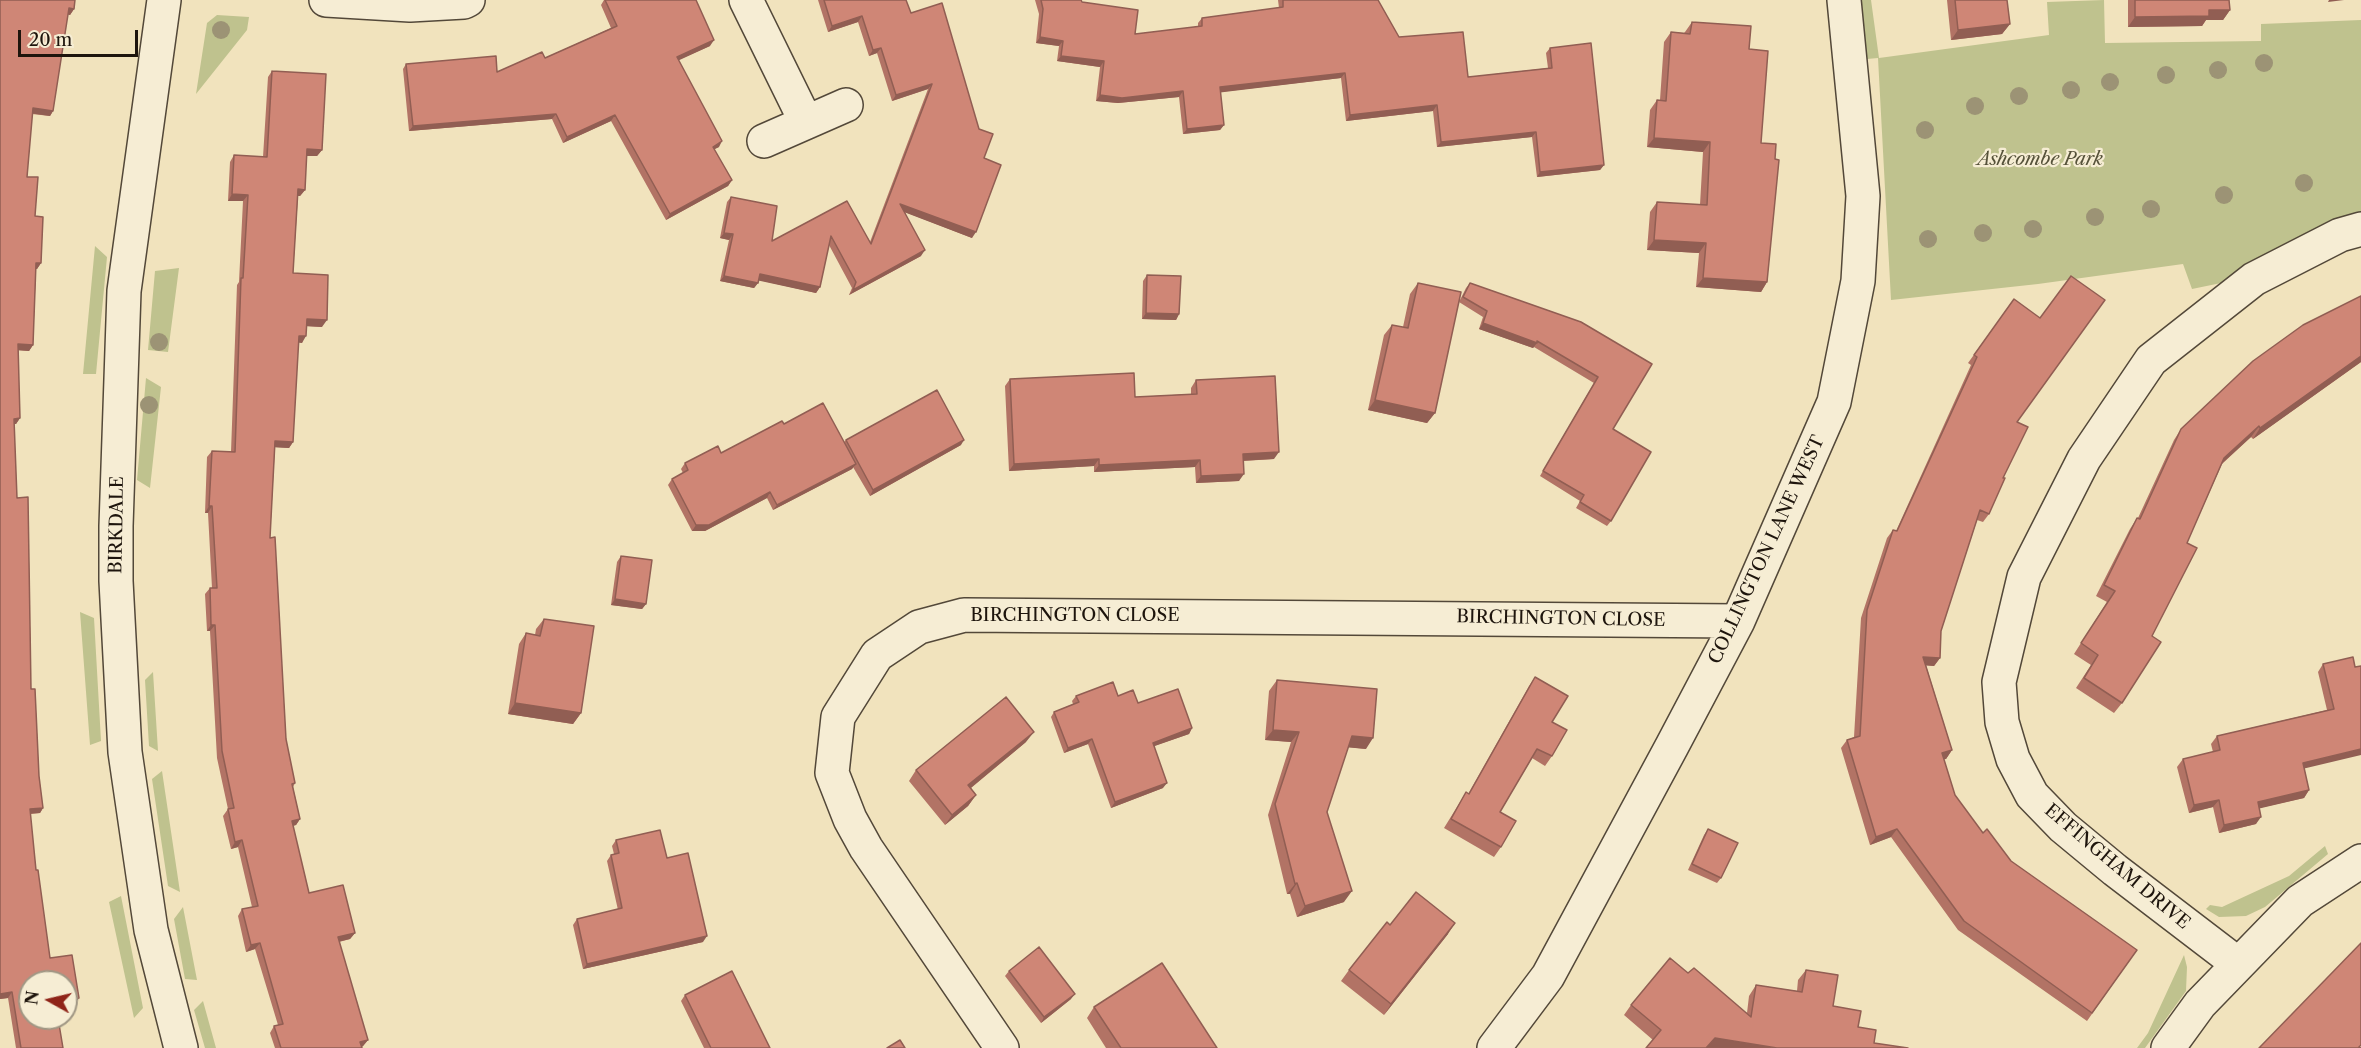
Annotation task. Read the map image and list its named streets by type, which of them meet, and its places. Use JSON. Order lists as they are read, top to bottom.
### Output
{
  "streets": {
    "street": [
      "BIRKDALE",
      "COLLINGTON LANE WEST",
      "BIRCHINGTON CLOSE",
      "EFFINGHAM DRIVE"
    ]
  },
  "crossings": [
    ["COLLINGTON LANE WEST", "BIRCHINGTON CLOSE"]
  ],
  "parks": ["Ashcombe Park"],
  "scale_bar": "20 m",
  "north": "left"
}
